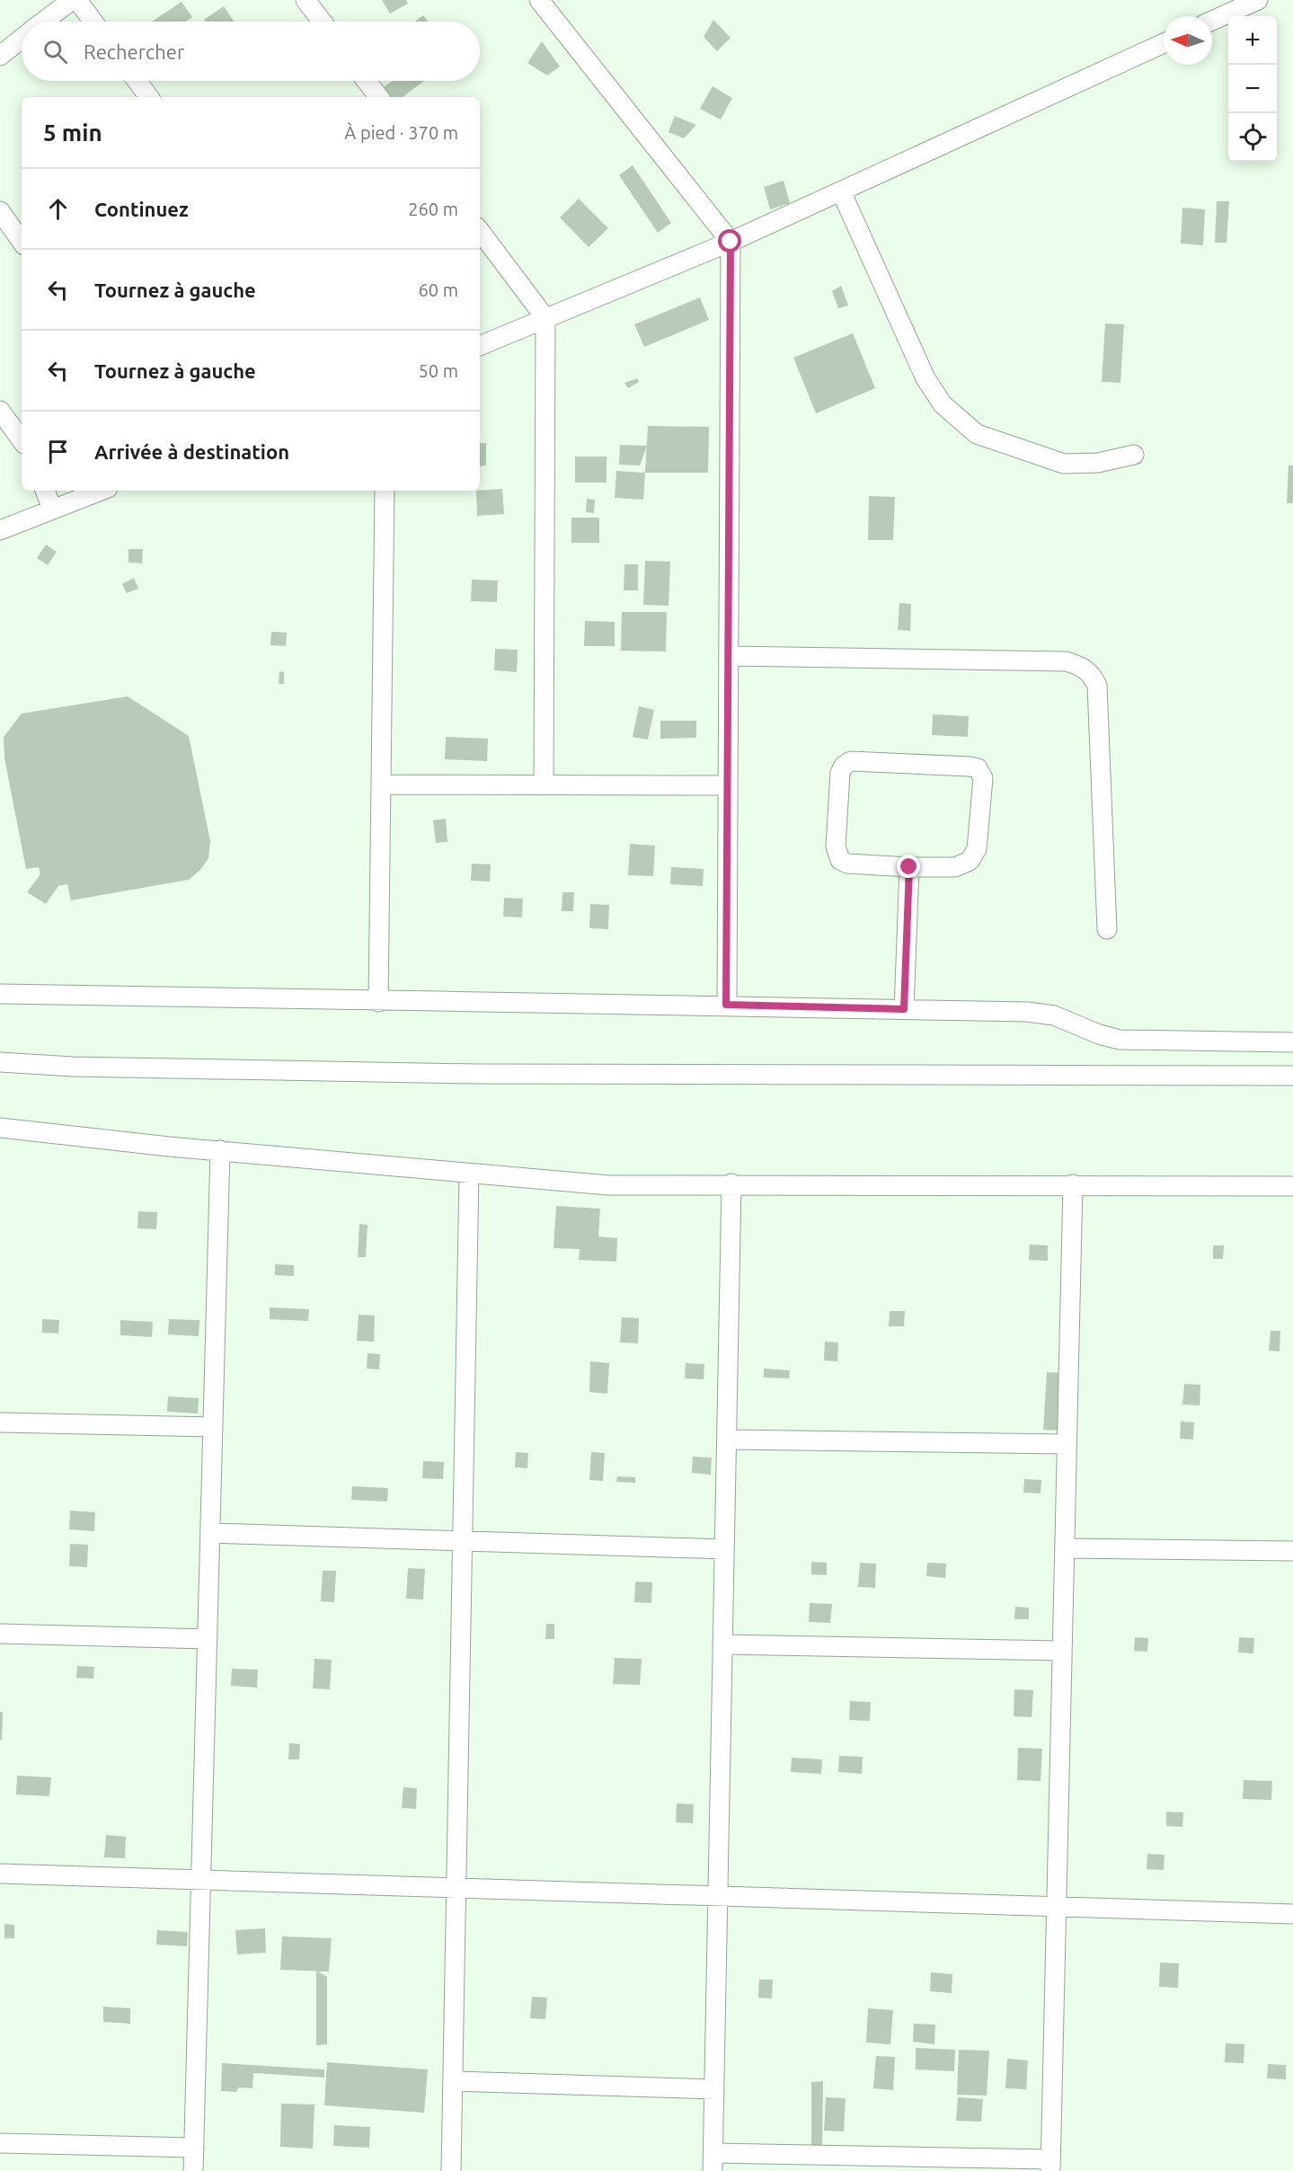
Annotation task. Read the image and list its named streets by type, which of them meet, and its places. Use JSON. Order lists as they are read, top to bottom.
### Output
{
  "north": "left",
  "page": {
    "map_buttons": ["+", "−"],
    "search": "Rechercher",
    "heading": ["5 min", "À pied · 370 m"],
    "list": [
      ["Continuez", "260 m"],
      ["Tournez à gauche", "60 m"],
      ["Tournez à gauche", "50 m"],
      "Arrivée à destination"
    ]
  }
}
